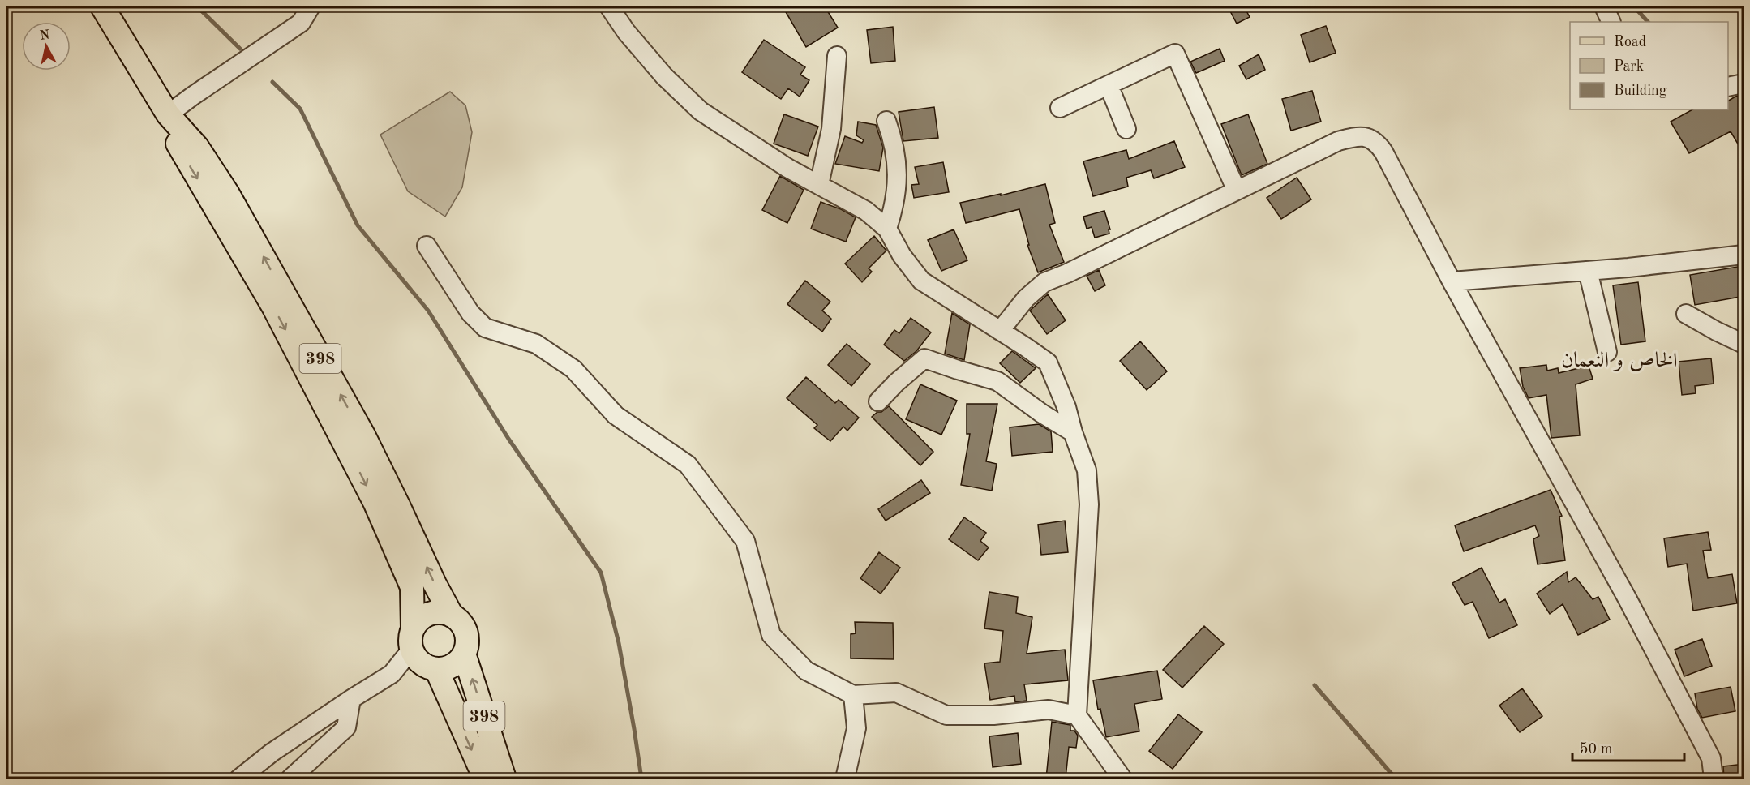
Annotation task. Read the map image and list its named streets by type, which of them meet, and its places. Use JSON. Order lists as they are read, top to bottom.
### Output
{
  "streets": {
    "main road": ["398"]
  },
  "districts": ["الخاص و النعمان"],
  "legend": ["Road", "Park", "Building"],
  "scale_bar": "50 m",
  "north": "top"
}
